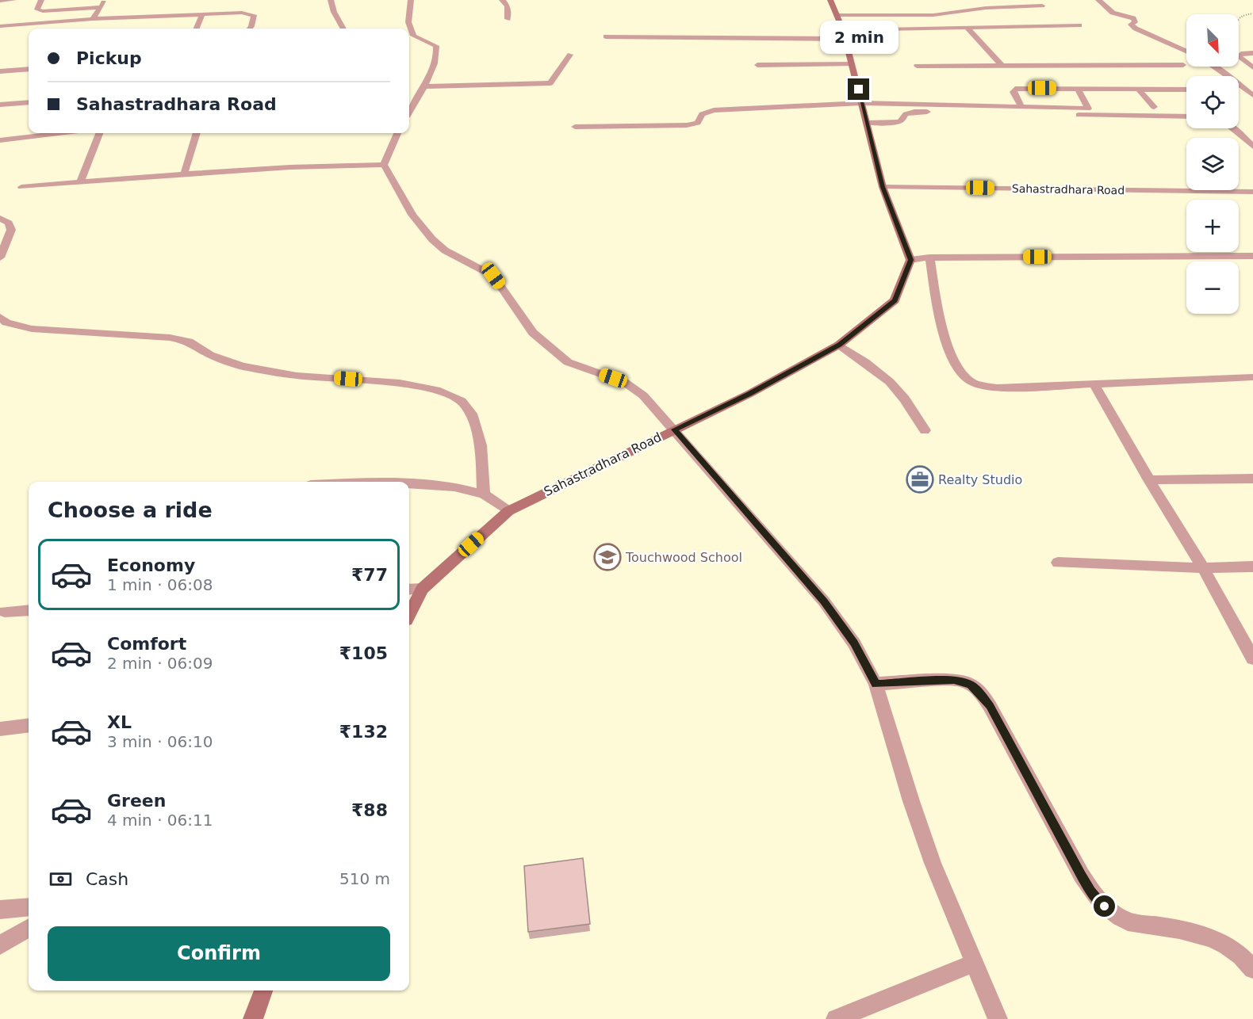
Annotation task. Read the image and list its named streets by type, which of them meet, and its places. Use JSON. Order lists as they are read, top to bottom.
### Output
{
  "streets": {
    "main road": ["Sahastradhara Road"]
  },
  "places": {
    "office": ["Realty Studio"],
    "school or university": ["Touchwood School"]
  },
  "north": "bottom right",
  "page": {
    "map_buttons": ["+", "−"],
    "bubble": "2 min",
    "banner": ["Pickup", "Sahastradhara Road"],
    "heading": "Choose a ride",
    "list": [
      {
        "name": "Economy",
        "note": "1 min · 06:08",
        "value": "₹77"
      },
      {
        "name": "Comfort",
        "note": "2 min · 06:09",
        "value": "₹105"
      },
      {
        "name": "XL",
        "note": "3 min · 06:10",
        "value": "₹132"
      },
      {
        "name": "Green",
        "note": "4 min · 06:11",
        "value": "₹88"
      }
    ],
    "pay": ["Cash", "510 m"],
    "buttons": "Confirm"
  }
}
